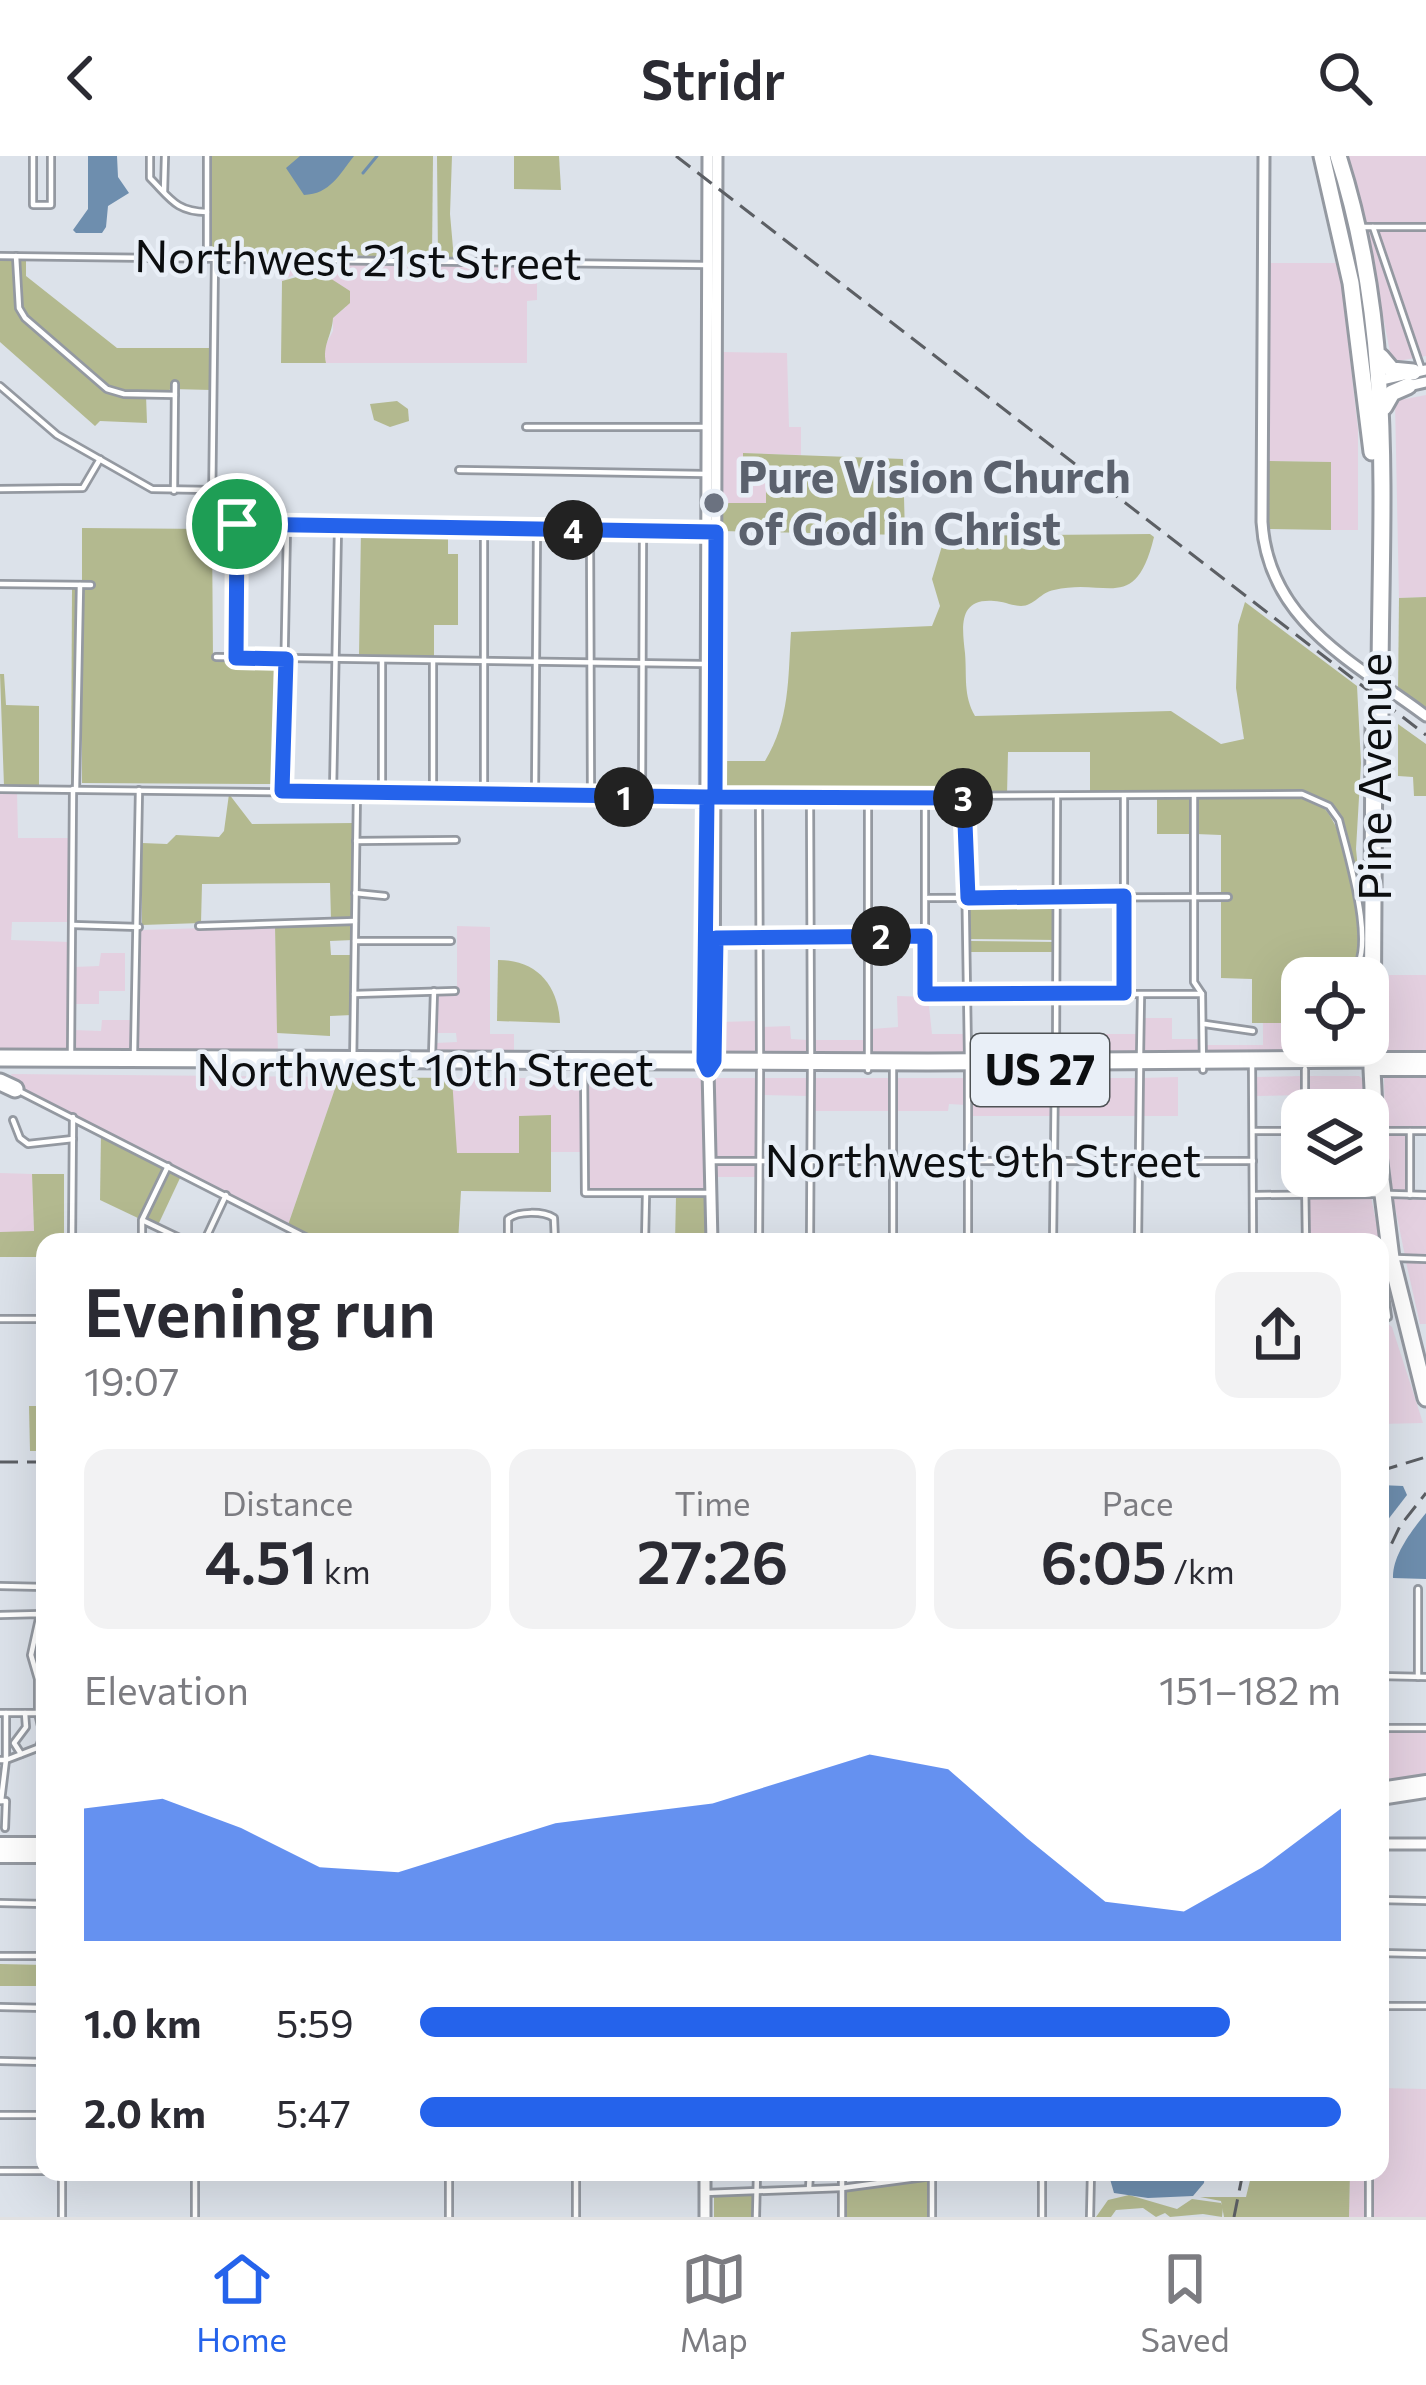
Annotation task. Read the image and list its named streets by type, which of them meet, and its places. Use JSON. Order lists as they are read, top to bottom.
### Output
{
  "streets": {
    "highway": ["Pine Avenue", "Northwest 10th Street", "US 27"],
    "street": ["Northwest 21st Street", "Northwest 9th Street"]
  },
  "places": ["Pure Vision Church of God in Christ"],
  "page": {
    "header": "Stridr",
    "pins": [
      "4",
      "1",
      "3",
      "2"
    ],
    "heading": ["Evening run", "19:07"],
    "stats": [
      ["Distance", "4.51 km"],
      ["Time", "27:26"],
      ["Pace", "6:05 /km"]
    ],
    "chart": ["Elevation", "151–182 m"],
    "list": [
      {
        "name": "1.0 km",
        "note": "5:59"
      },
      {
        "name": "2.0 km",
        "note": "5:47"
      }
    ],
    "tabs": ["Home", "Map", "Saved"]
  }
}
